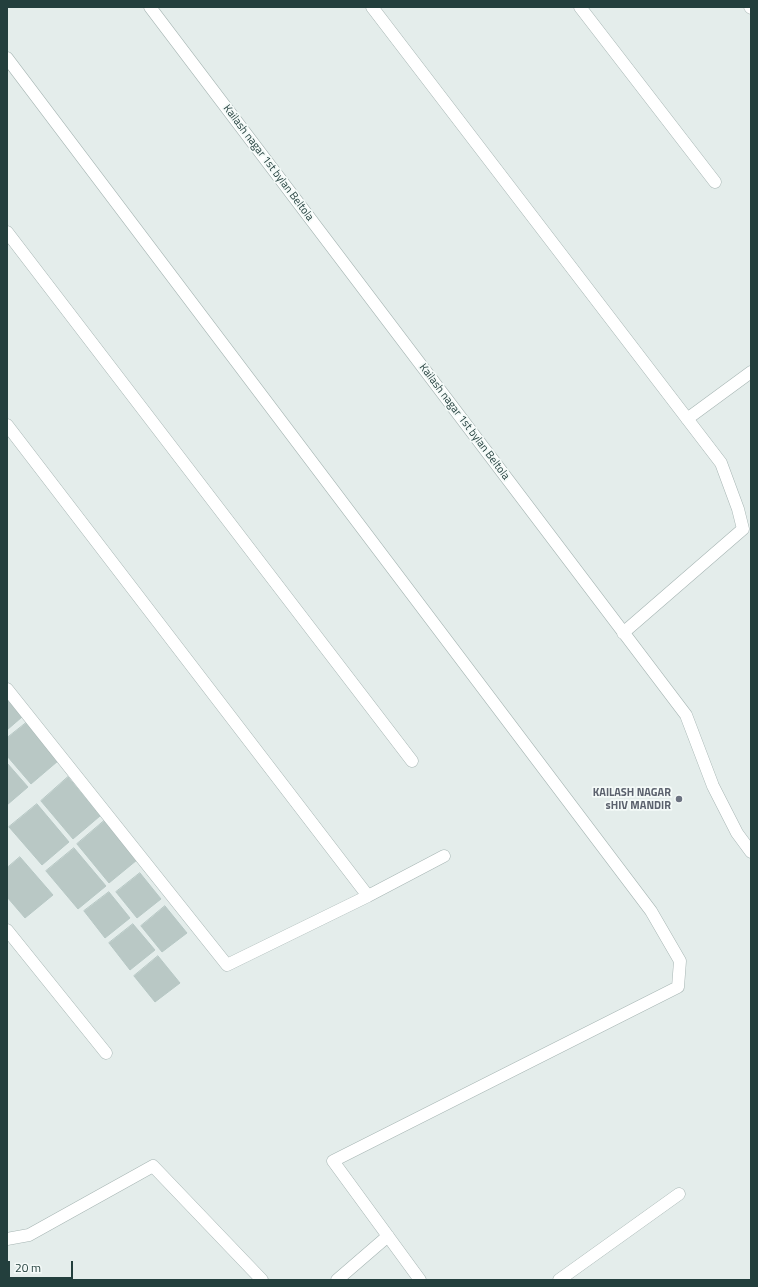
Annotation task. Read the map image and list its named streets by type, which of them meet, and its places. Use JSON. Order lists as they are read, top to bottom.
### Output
{
  "streets": {
    "street": ["Kailash nagar 1st bylan Beltola"]
  },
  "places": ["KAILASH NAGAR sHIV MANDIR"],
  "scale_bar": "20 m"
}
